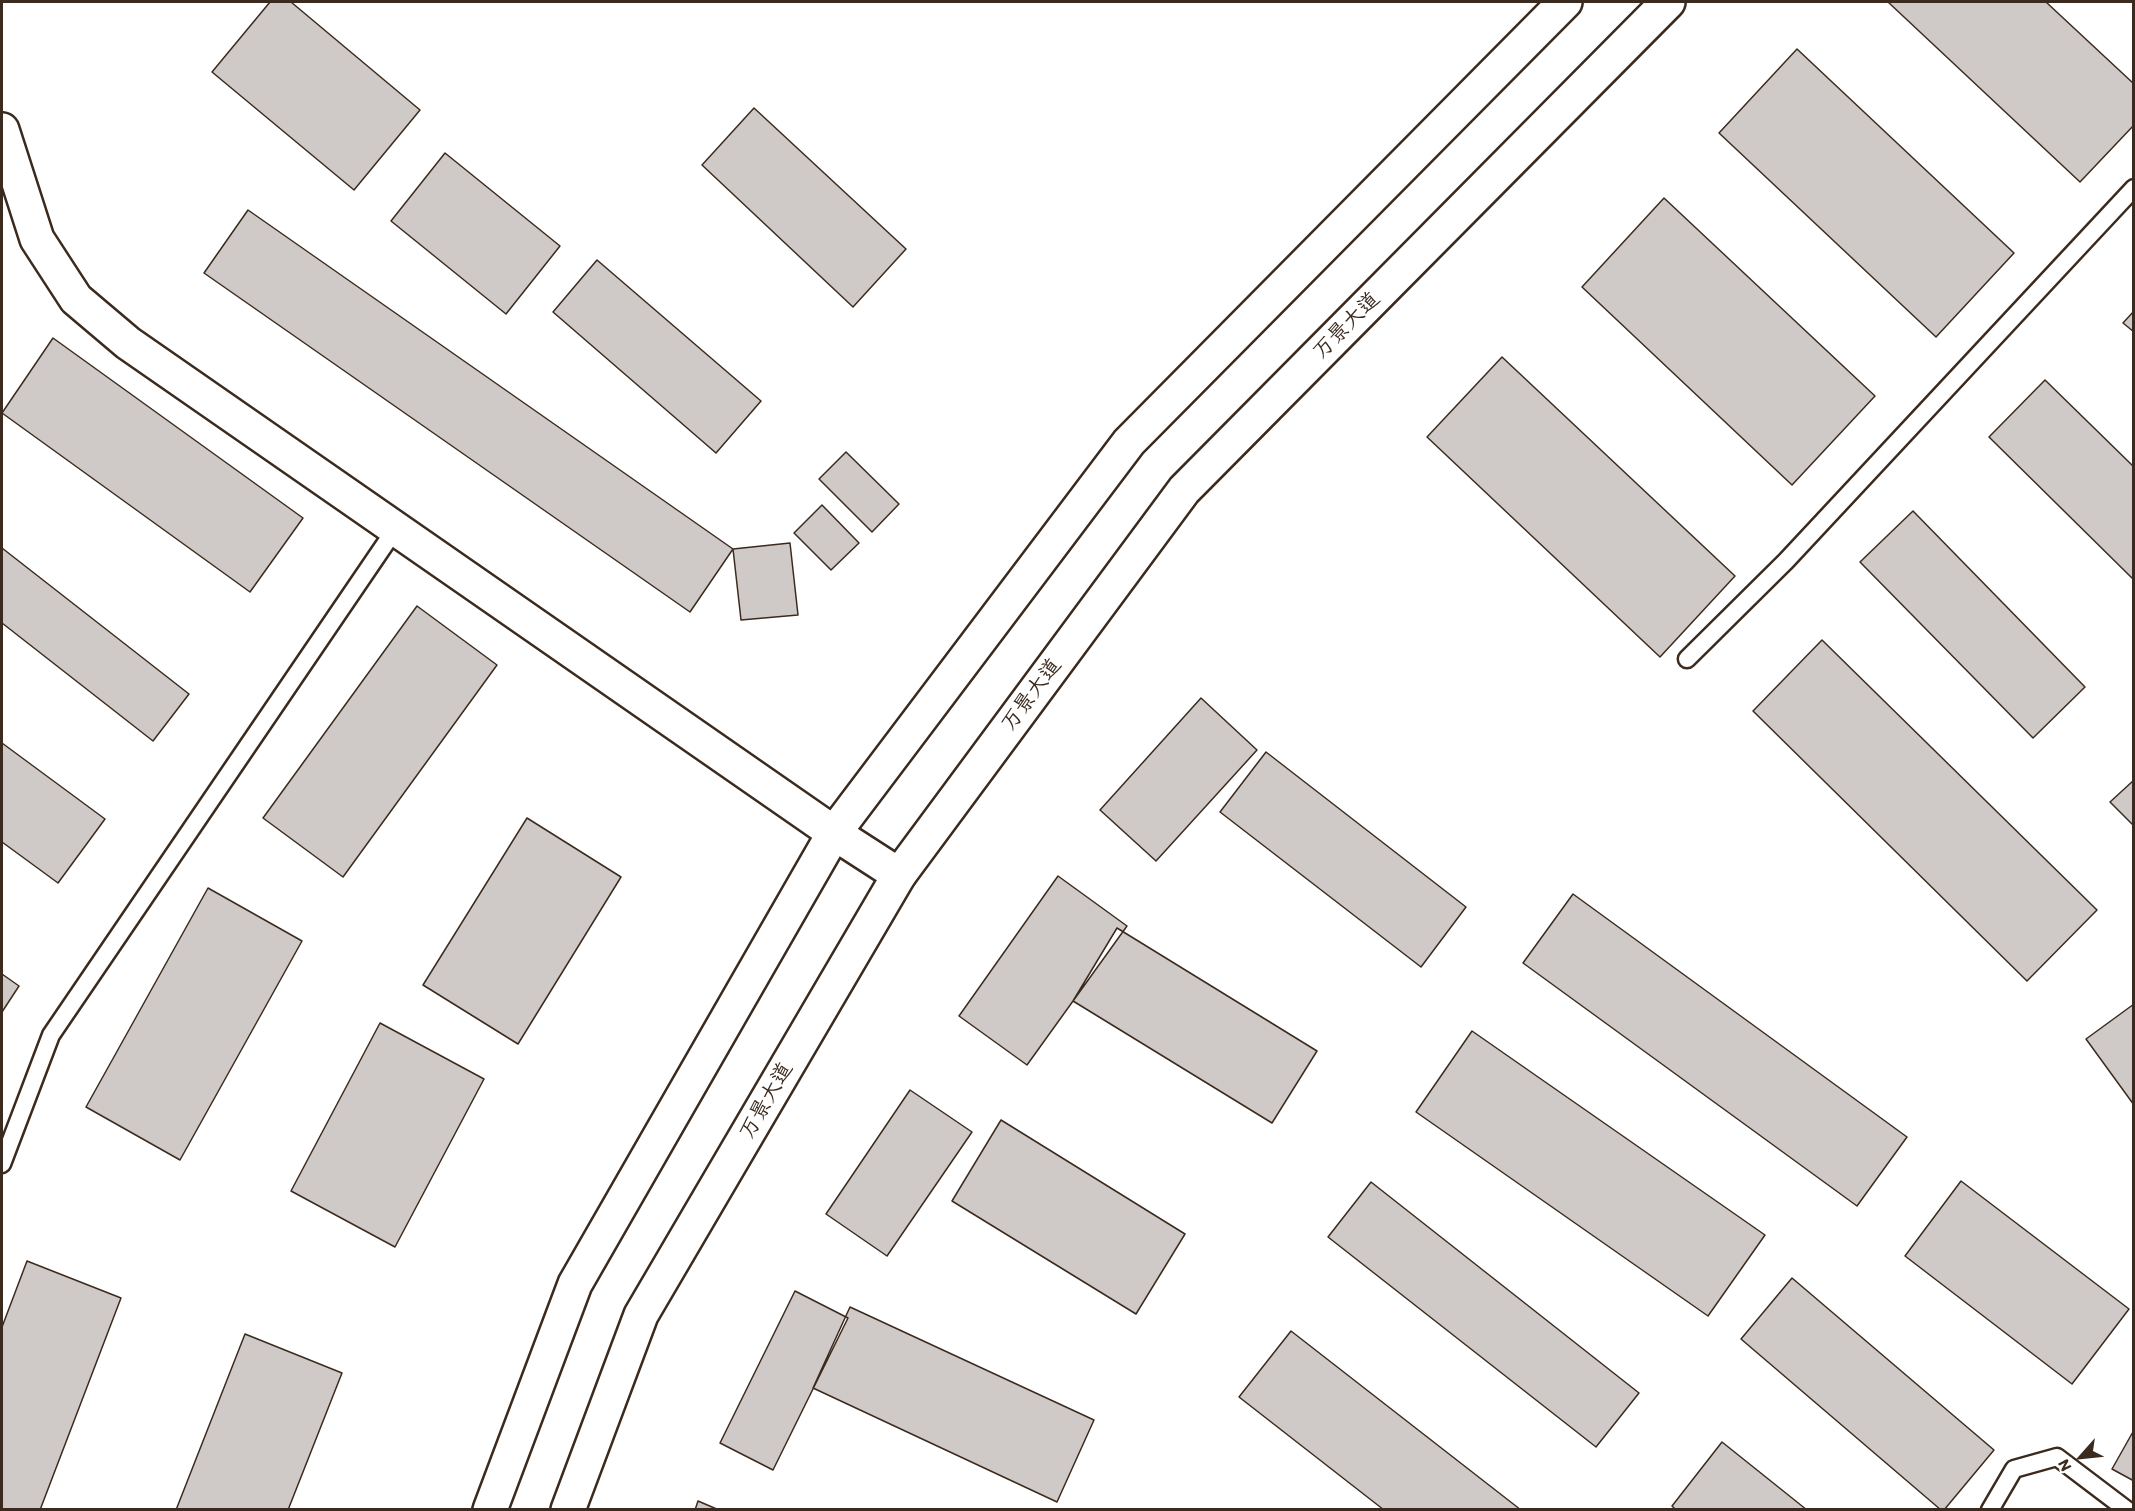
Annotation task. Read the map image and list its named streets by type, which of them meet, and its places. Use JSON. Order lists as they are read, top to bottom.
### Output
{
  "streets": {
    "main road": ["万景大道"]
  },
  "north": "bottom left"
}
